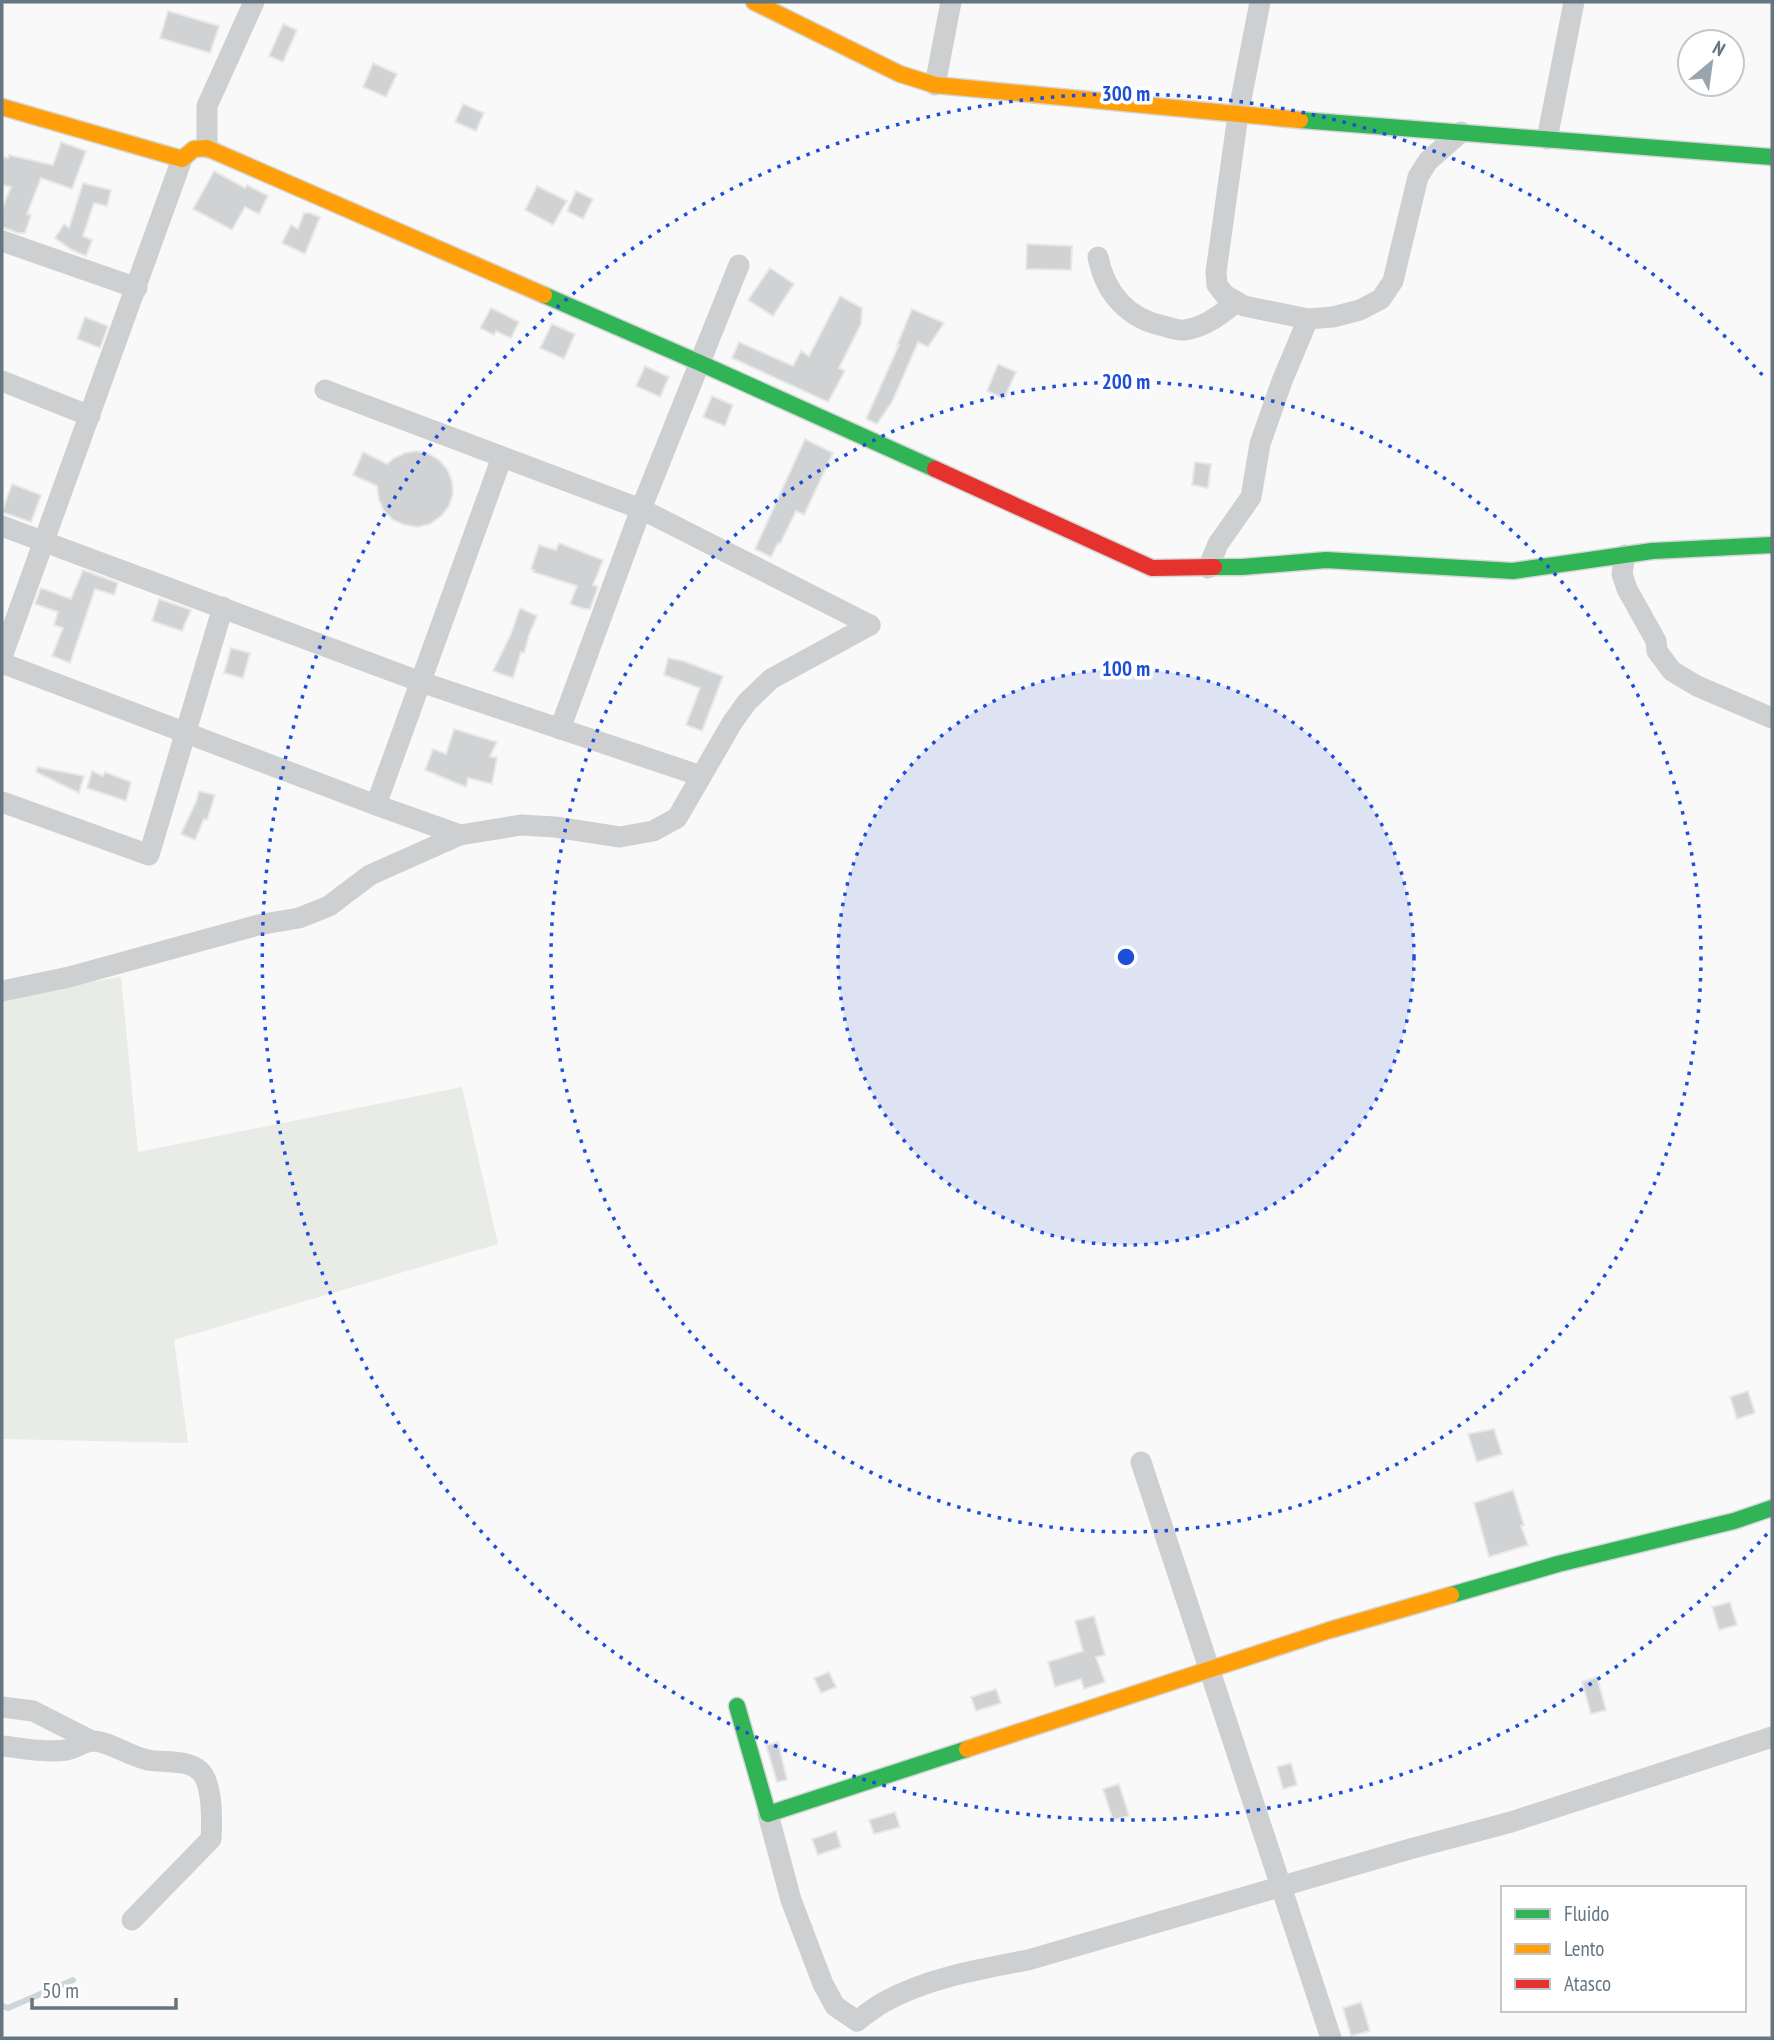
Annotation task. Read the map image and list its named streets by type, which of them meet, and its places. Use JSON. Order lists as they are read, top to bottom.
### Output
{
  "legend": ["Fluido", "Lento", "Atasco"],
  "scale_bar": "50 m",
  "north": "top right",
  "rings": ["300 m", "200 m", "100 m"]
}
